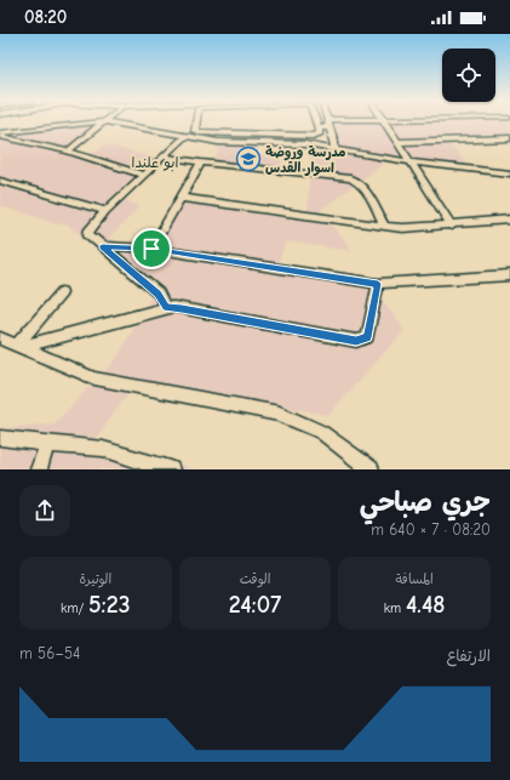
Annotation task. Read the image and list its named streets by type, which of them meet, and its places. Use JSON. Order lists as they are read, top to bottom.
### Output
{
  "districts": ["ابو علندا"],
  "places": {
    "school or university": ["مدرسة وروضة اسوار القدس"]
  },
  "page": {
    "status": "08:20",
    "heading": ["جري صباحي", "08:20 · 7 × 640 m"],
    "stats": [
      ["المسافة", "4.48 km"],
      ["الوقت", "24:07"],
      ["الوتيرة", "5:23 /km"]
    ],
    "chart": ["الارتفاع", "54–56 m"]
  }
}
